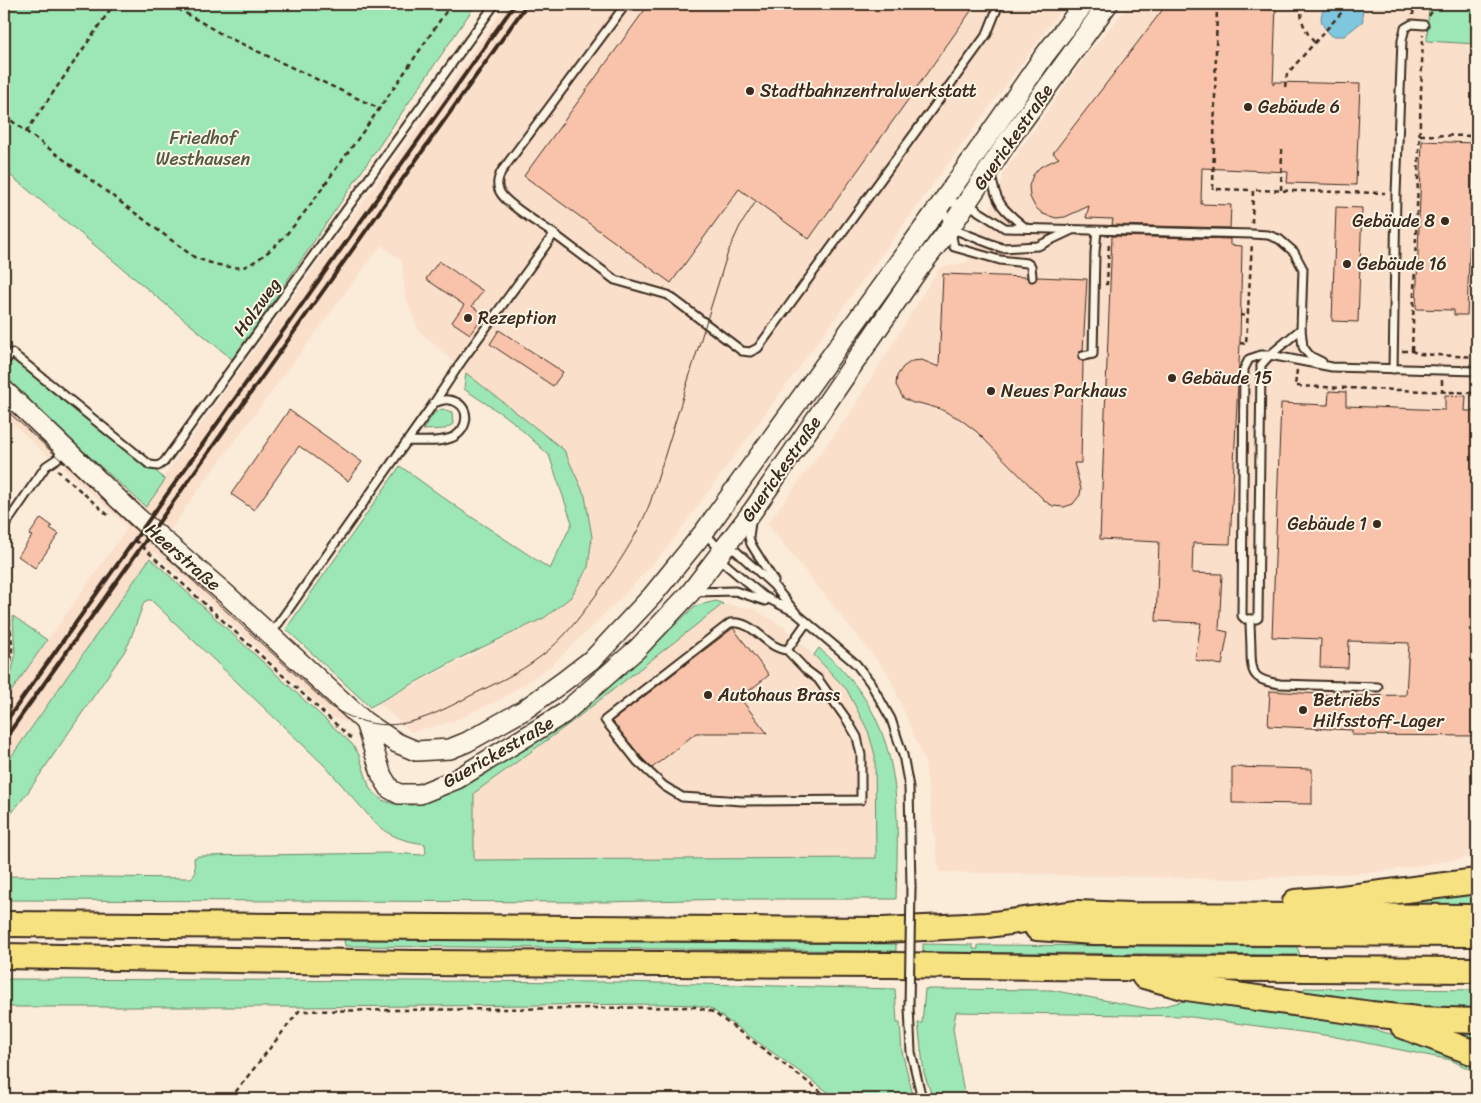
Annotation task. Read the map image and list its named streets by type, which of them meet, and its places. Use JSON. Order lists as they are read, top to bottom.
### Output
{
  "streets": {
    "main road": ["Guerickestraße", "Heerstraße"],
    "lane": ["Holzweg"]
  },
  "crossings": [
    ["Guerickestraße", "Heerstraße"]
  ],
  "parks": ["Friedhof Westhausen"],
  "places": [
    "Stadtbahnzentralwerkstatt",
    "Gebäude 6",
    "Gebäude 8",
    "Gebäude 16",
    "Rezeption",
    "Gebäude 15",
    "Neues Parkhaus",
    "Gebäude 1",
    "Autohaus Brass",
    "Betriebs Hilfsstoff-Lager"
  ]
}
